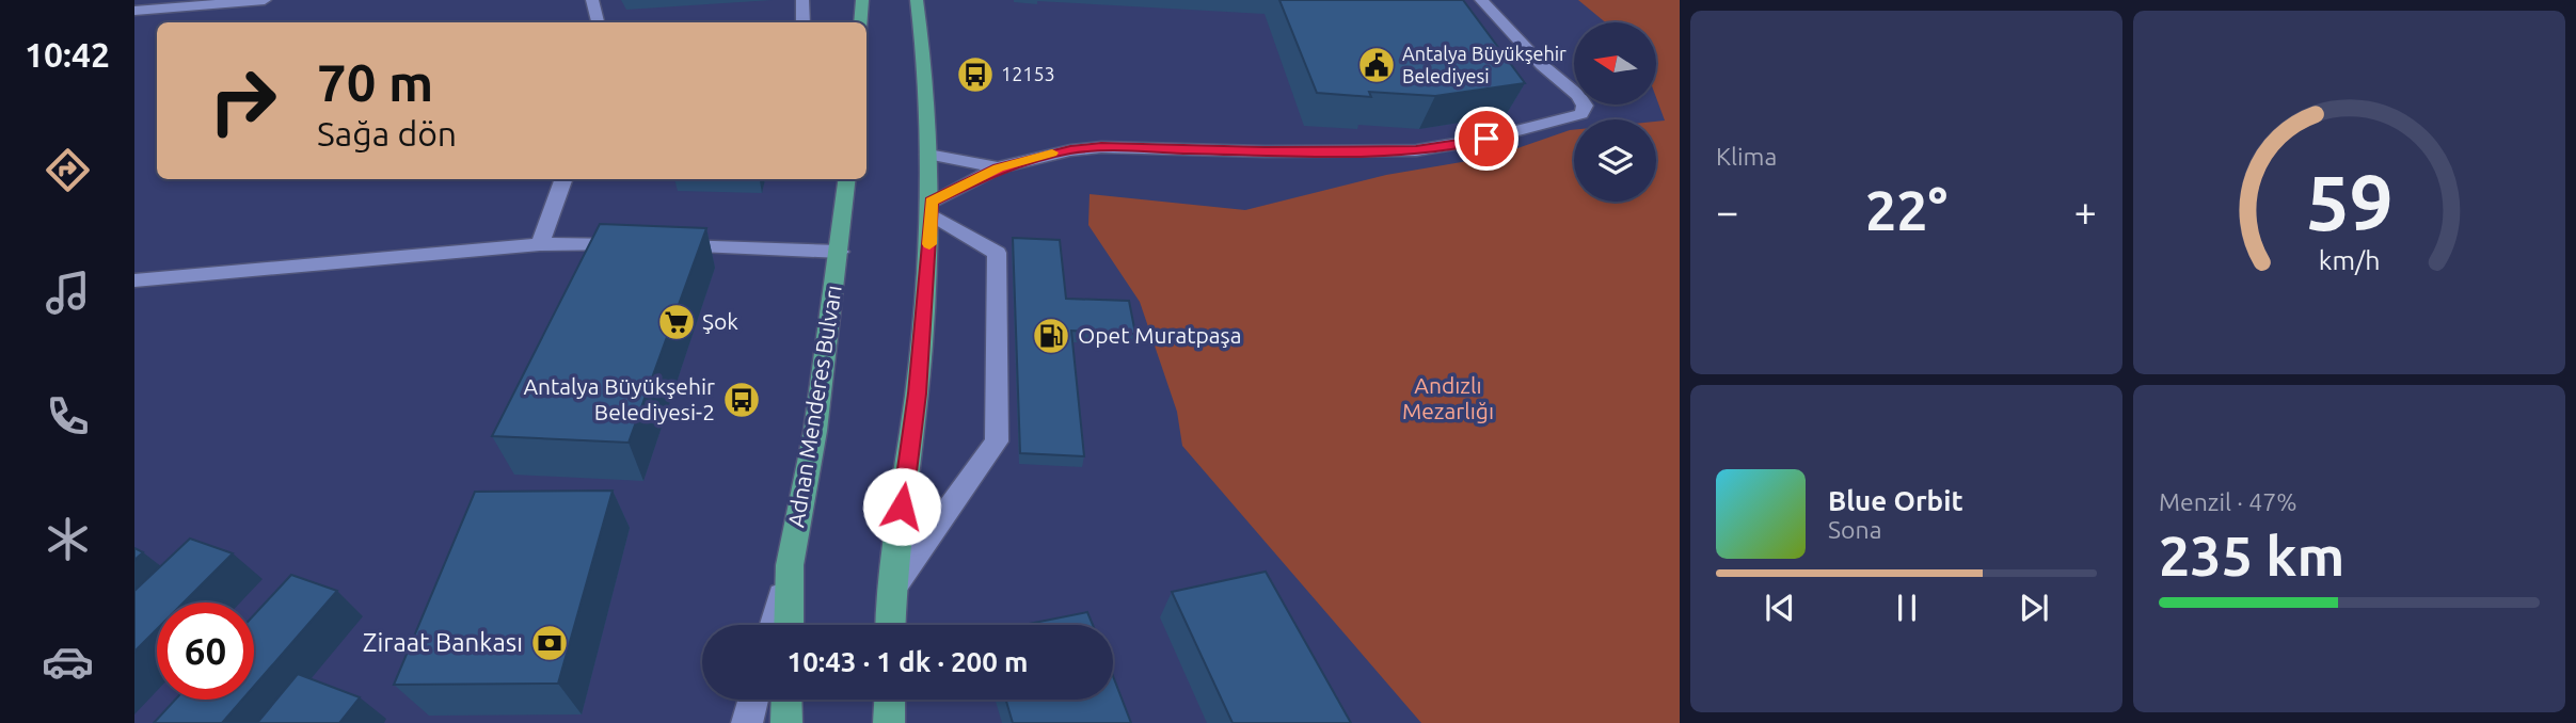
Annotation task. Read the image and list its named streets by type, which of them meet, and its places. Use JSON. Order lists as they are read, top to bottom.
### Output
{
  "streets": {
    "main road": ["Adnan Menderes Bulvarı"]
  },
  "parks": ["Andızlı Mezarlığı"],
  "places": {
    "public building": ["Antalya Büyükşehir Belediyesi"],
    "bus stop": ["12153", "Antalya Büyükşehir Belediyesi-2"],
    "supermarket": ["Şok"],
    "fuel station": ["Opet Muratpaşa"],
    "bank": ["Ziraat Bankası"]
  },
  "north": "left",
  "page": {
    "tabs": "10:42",
    "tile": [
      "Klima",
      ["Menzil · 47%", "235 km"]
    ],
    "turn": ["70 m", "Sağa dön"],
    "heat": ["−", "22°", "+"],
    "song": ["Blue Orbit", "Sona"],
    "limit": "60",
    "trip": "10:43 · 1 dk · 200 m",
    "gauge": ["59", "km/h"]
  }
}
